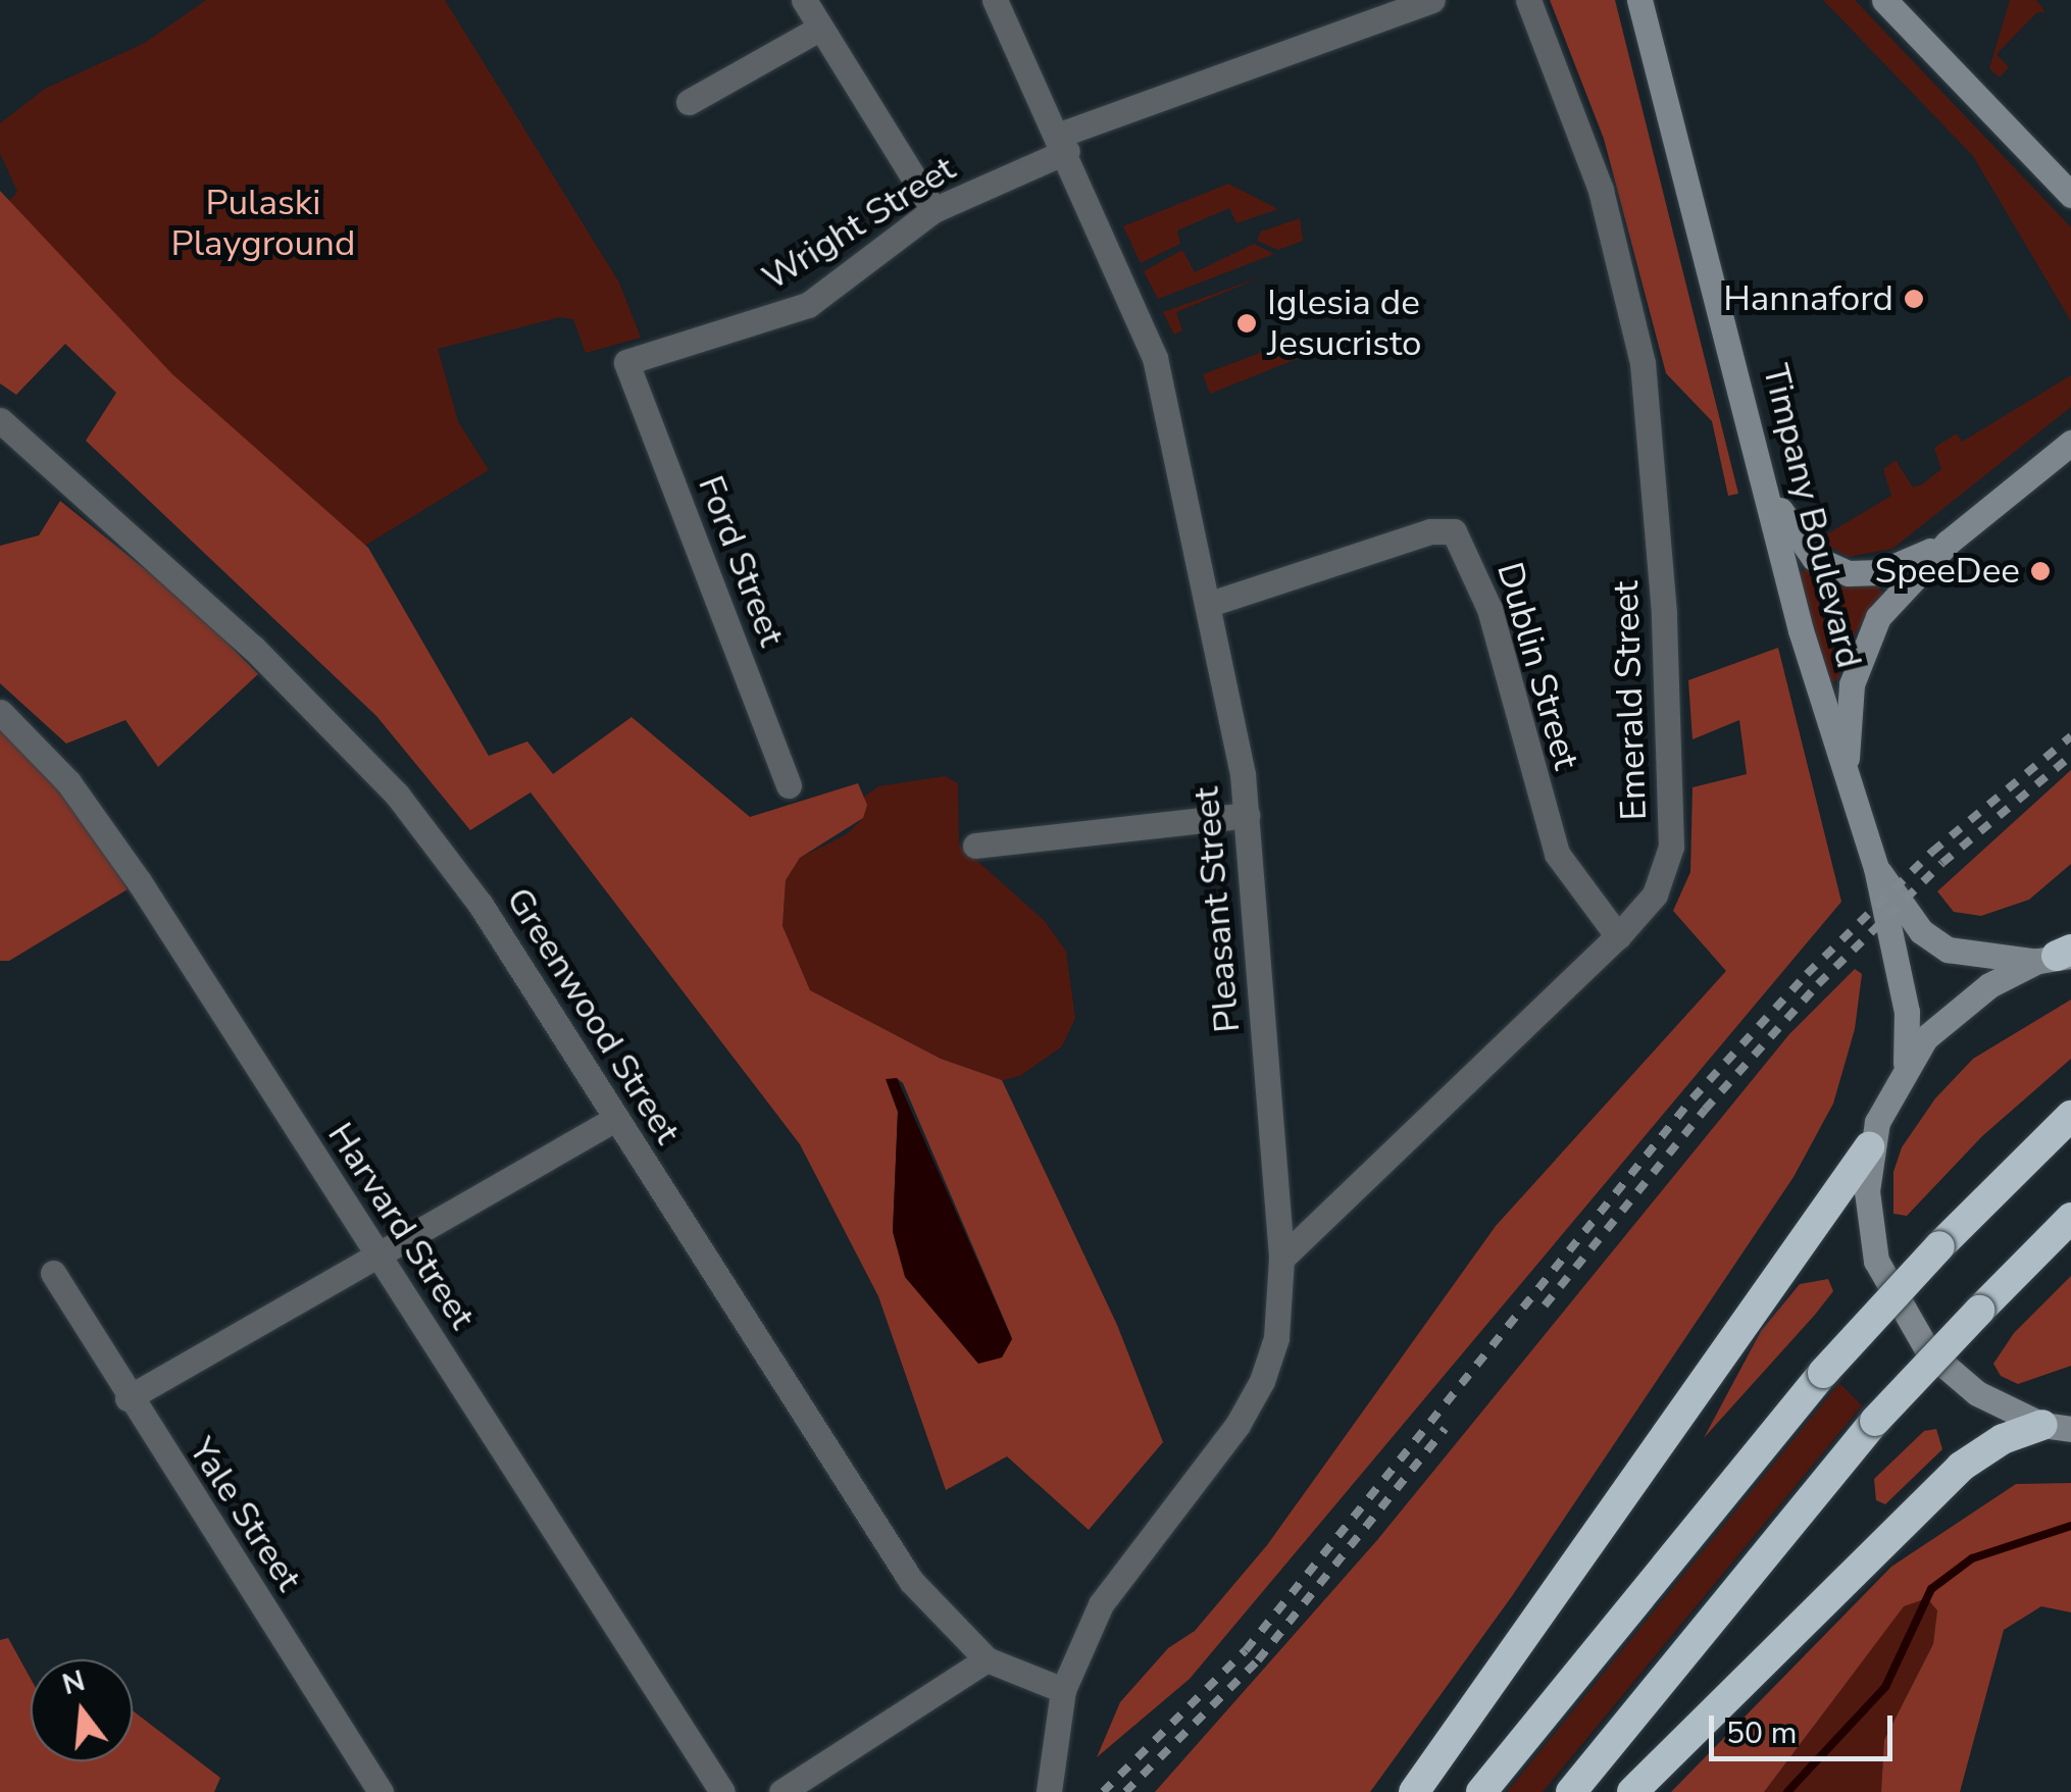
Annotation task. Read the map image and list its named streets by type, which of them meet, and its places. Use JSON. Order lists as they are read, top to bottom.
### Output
{
  "streets": {
    "main road": ["Timpany Boulevard"],
    "street": [
      "Wright Street",
      "Ford Street",
      "Dublin Street",
      "Emerald Street",
      "Pleasant Street",
      "Greenwood Street",
      "Harvard Street",
      "Yale Street"
    ]
  },
  "crossings": [
    ["Wright Street", "Ford Street"],
    ["Wright Street", "Pleasant Street"],
    ["Dublin Street", "Emerald Street"],
    ["Dublin Street", "Pleasant Street"],
    ["Emerald Street", "Pleasant Street"],
    ["Pleasant Street", "Greenwood Street"]
  ],
  "parks": ["Pulaski Playground"],
  "places": ["Hannaford", "Iglesia de Jesucristo", "SpeeDee"],
  "scale_bar": "50 m",
  "north": "top"
}
